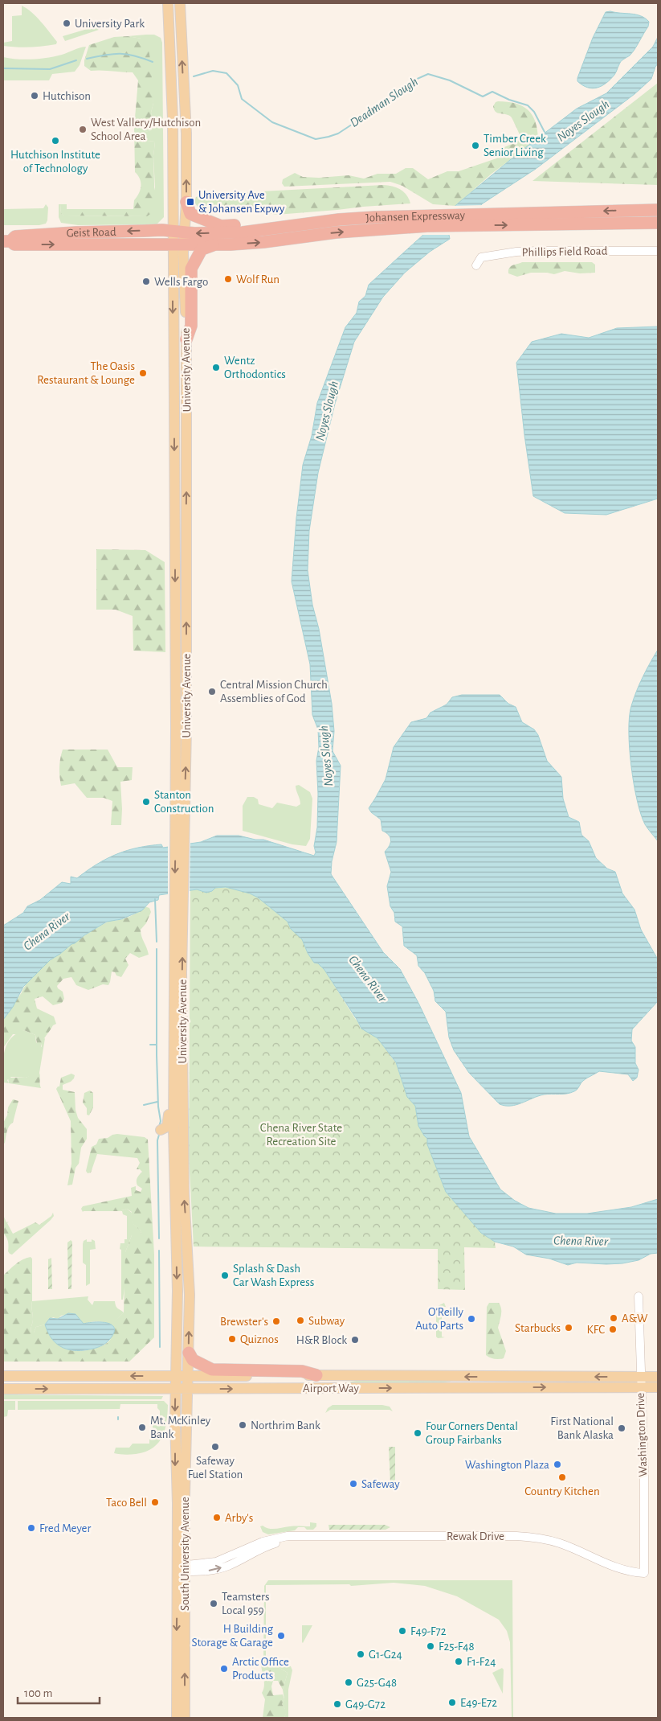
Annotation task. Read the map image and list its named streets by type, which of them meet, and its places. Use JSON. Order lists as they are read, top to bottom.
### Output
{
  "streets": {
    "highway": ["Johansen Expressway", "Geist Road"],
    "main road": ["University Avenue", "Airport Way", "South University Avenue"],
    "street": ["Phillips Field Road", "Washington Drive", "Rewak Drive"]
  },
  "crossings": [
    ["Johansen Expressway", "Geist Road"],
    ["Johansen Expressway", "University Avenue"],
    ["Geist Road", "University Avenue"],
    ["University Avenue", "Airport Way"],
    ["University Avenue", "South University Avenue"],
    ["Airport Way", "Washington Drive"],
    ["Airport Way", "South University Avenue"],
    ["Washington Drive", "Rewak Drive"],
    ["Rewak Drive", "South University Avenue"]
  ],
  "water": ["Deadman Slough", "Noyes Slough", "Chena River"],
  "parks": ["Chena River State Recreation Site"],
  "places": {
    "other": [
      "University Park",
      "Hutchison",
      "West Vallery/Hutchison School Area",
      "Hutchison Institute of Technology",
      "Timber Creek Senior Living",
      "Wolf Run",
      "Wells Fargo",
      "Wentz Orthodontics",
      "The Oasis Restaurant & Lounge",
      "Central Mission Church Assemblies of God",
      "Stanton Construction",
      "Splash & Dash Car Wash Express",
      "A&W",
      "O'Reilly Auto Parts",
      "Subway",
      "Brewster's",
      "Starbucks",
      "KFC",
      "Quiznos",
      "H&R Block",
      "Northrim Bank",
      "Mt. McKinley Bank",
      "First National Bank Alaska",
      "Four Corners Dental Group Fairbanks",
      "Safeway Fuel Station",
      "Washington Plaza",
      "Country Kitchen",
      "Safeway",
      "Taco Bell",
      "Arby's",
      "Fred Meyer",
      "Teamsters Local 959",
      "F49-F72",
      "H Building Storage & Garage",
      "F25-F48",
      "G1-G24",
      "F1-F24",
      "Arctic Office Products",
      "G25-G48",
      "E49-E72",
      "G49-G72"
    ],
    "transit": ["University Ave & Johansen Expwy"]
  },
  "scale_bar": "100 m"
}
